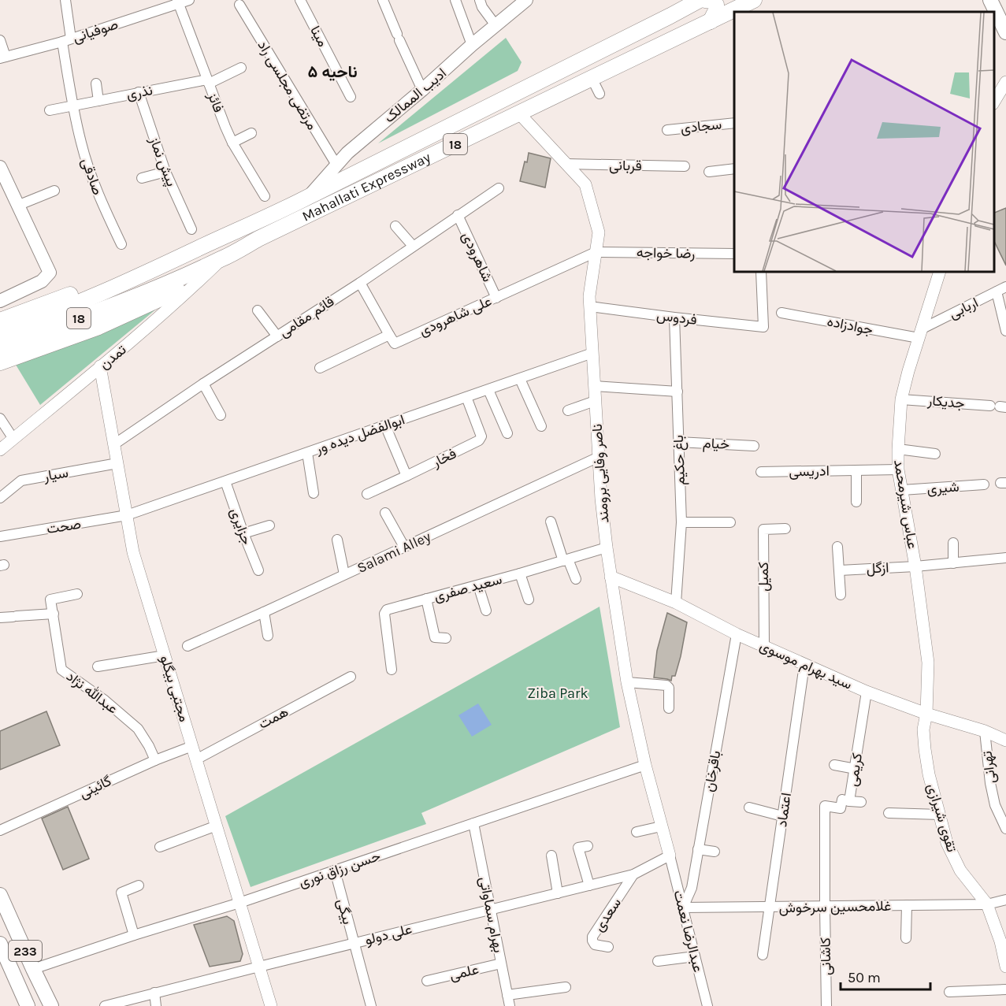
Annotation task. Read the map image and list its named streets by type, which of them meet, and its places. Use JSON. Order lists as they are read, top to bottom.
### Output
{
  "streets": {
    "highway": ["18", "Mahallati Expressway"],
    "main road": ["ادیب الممالک", "233"],
    "street": [
      "صوفیانی",
      "مینا",
      "مرتضی مجلسی راد",
      "نذری",
      "فائز",
      "سجادی",
      "پیش نماز",
      "قربانی",
      "صادقی",
      "رضا خواجه",
      "شاهرودی",
      "اربابی",
      "علی شاهرودی",
      "قائم مقامی",
      "فردوس",
      "جوادزاده",
      "تمدن",
      "جدیکار",
      "ابوالفضل دیده ور",
      "خیام",
      "فخار",
      "باغ حکیم",
      "ادریسی",
      "ناصر وفایی برومند",
      "سیار",
      "شیری",
      "عباس شیرمحمد",
      "صحت",
      "جزایری",
      "Salami Alley",
      "ازگل",
      "کمیل",
      "سعید صفری",
      "سید بهرام موسوی",
      "مجتبی بیگلو",
      "عبدالله نژاد",
      "همت",
      "تهرانی",
      "کریمی",
      "باقرخان",
      "گائینی",
      "اعتماد",
      "تقوی شیرازی",
      "حسن رزاق نوری",
      "غلامحسین سرخوش",
      "بیگی",
      "بهرام سماواتی",
      "سعدی",
      "عبدالرضا نعمت",
      "علی دولو",
      "کاشانی",
      "علمی"
    ]
  },
  "crossings": [
    ["صوفیانی", "فائز"],
    ["صوفیانی", "صادقی"],
    ["مرتضی مجلسی راد", "ادیب الممالک"],
    ["نذری", "فائز"],
    ["نذری", "پیش نماز"],
    ["نذری", "صادقی"],
    ["ادیب الممالک", "Mahallati Expressway"],
    ["قربانی", "ناصر وفایی برومند"],
    ["Mahallati Expressway", "تمدن"],
    ["Mahallati Expressway", "ناصر وفایی برومند"],
    ["رضا خواجه", "علی شاهرودی"],
    ["رضا خواجه", "ناصر وفایی برومند"],
    ["شاهرودی", "علی شاهرودی"],
    ["شاهرودی", "قائم مقامی"],
    ["اربابی", "جوادزاده"],
    ["اربابی", "عباس شیرمحمد"],
    ["علی شاهرودی", "ناصر وفایی برومند"],
    ["قائم مقامی", "مجتبی بیگلو"],
    ["فردوس", "باغ حکیم"],
    ["فردوس", "ناصر وفایی برومند"],
    ["جوادزاده", "عباس شیرمحمد"],
    ["تمدن", "مجتبی بیگلو"],
    ["جدیکار", "عباس شیرمحمد"],
    ["ابوالفضل دیده ور", "فخار"],
    ["ابوالفضل دیده ور", "ناصر وفایی برومند"],
    ["ابوالفضل دیده ور", "صحت"],
    ["ابوالفضل دیده ور", "جزایری"],
    ["ابوالفضل دیده ور", "مجتبی بیگلو"],
    ["خیام", "باغ حکیم"],
    ["باغ حکیم", "سید بهرام موسوی"],
    ["ادریسی", "عباس شیرمحمد"],
    ["ناصر وفایی برومند", "Salami Alley"],
    ["ناصر وفایی برومند", "سعید صفری"],
    ["ناصر وفایی برومند", "سید بهرام موسوی"],
    ["ناصر وفایی برومند", "حسن رزاق نوری"],
    ["ناصر وفایی برومند", "عبدالرضا نعمت"],
    ["ناصر وفایی برومند", "علی دولو"],
    ["سیار", "مجتبی بیگلو"],
    ["شیری", "عباس شیرمحمد"],
    ["عباس شیرمحمد", "ازگل"],
    ["عباس شیرمحمد", "سید بهرام موسوی"],
    ["عباس شیرمحمد", "تقوی شیرازی"],
    ["صحت", "مجتبی بیگلو"],
    ["کمیل", "سید بهرام موسوی"],
    ["سید بهرام موسوی", "تهرانی"],
    ["سید بهرام موسوی", "کریمی"],
    ["سید بهرام موسوی", "باقرخان"],
    ["سید بهرام موسوی", "اعتماد"],
    ["سید بهرام موسوی", "تقوی شیرازی"],
    ["مجتبی بیگلو", "همت"],
    ["مجتبی بیگلو", "گائینی"],
    ["مجتبی بیگلو", "حسن رزاق نوری"],
    ["مجتبی بیگلو", "علی دولو"],
    ["عبدالله نژاد", "گائینی"],
    ["کریمی", "غلامحسین سرخوش"],
    ["کریمی", "کاشانی"],
    ["باقرخان", "غلامحسین سرخوش"],
    ["باقرخان", "عبدالرضا نعمت"],
    ["اعتماد", "غلامحسین سرخوش"],
    ["تقوی شیرازی", "غلامحسین سرخوش"],
    ["حسن رزاق نوری", "بیگی"],
    ["حسن رزاق نوری", "بهرام سماواتی"],
    ["حسن رزاق نوری", "233"],
    ["غلامحسین سرخوش", "عبدالرضا نعمت"],
    ["غلامحسین سرخوش", "کاشانی"],
    ["بیگی", "علی دولو"],
    ["بهرام سماواتی", "علی دولو"],
    ["بهرام سماواتی", "علمی"],
    ["سعدی", "علی دولو"],
    ["عبدالرضا نعمت", "علی دولو"]
  ],
  "districts": ["ناحیه ۵"],
  "parks": ["Ziba Park"],
  "scale_bar": "50 m"
}
